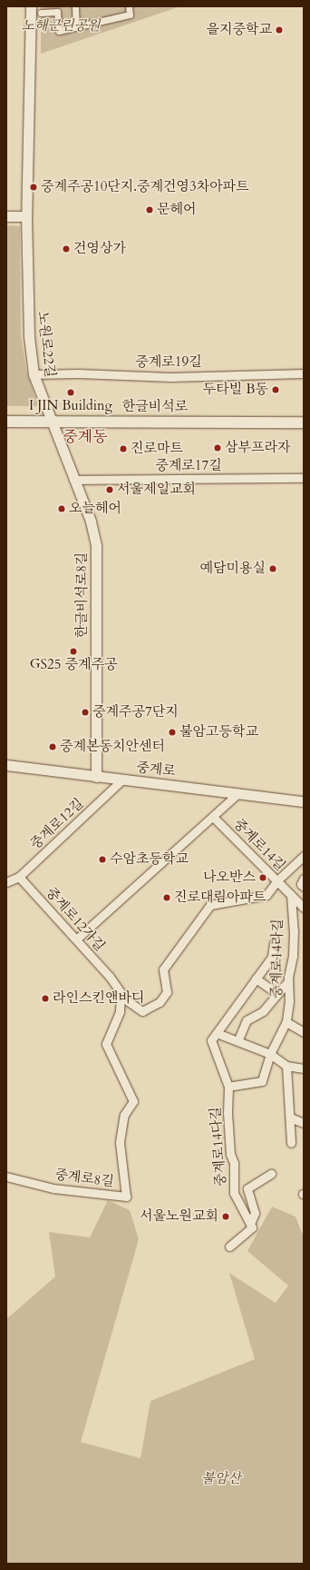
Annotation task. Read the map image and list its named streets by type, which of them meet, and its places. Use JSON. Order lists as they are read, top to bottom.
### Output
{
  "streets": {
    "main road": ["한글비석로"],
    "street": [
      "노원로22길",
      "중계로19길",
      "중계로17길",
      "한글비석로8길",
      "중계로",
      "중계로12길",
      "중계로14길",
      "중계로12가길",
      "중계로14라길",
      "중계로14다길",
      "중계로8길"
    ]
  },
  "crossings": [
    ["노원로22길", "중계로19길"],
    ["노원로22길", "한글비석로"],
    ["노원로22길", "한글비석로8길"],
    ["한글비석로", "한글비석로8길"],
    ["중계로17길", "한글비석로8길"],
    ["한글비석로8길", "중계로"],
    ["중계로", "중계로12길"],
    ["중계로12길", "중계로12가길"],
    ["중계로14길", "중계로14라길"],
    ["중계로12가길", "중계로8길"],
    ["중계로14라길", "중계로14다길"]
  ],
  "districts": ["중계동"],
  "parks": ["노해근린공원", "불암산"],
  "places": [
    "을지중학교",
    "중계주공10단지.중계건영3차아파트",
    "문헤어",
    "건영상가",
    "두타빌 B동",
    "I JIN Building",
    "삼부프라자",
    "진로마트",
    "서울제일교회",
    "오늘헤어",
    "예담미용실",
    "GS25 중계주공",
    "중계주공7단지",
    "불암고등학교",
    "중계본동치안센터",
    "수암초등학교",
    "나오반스",
    "진로대림아파트",
    "라인스킨앤바디",
    "서울노원교회"
  ]
}
